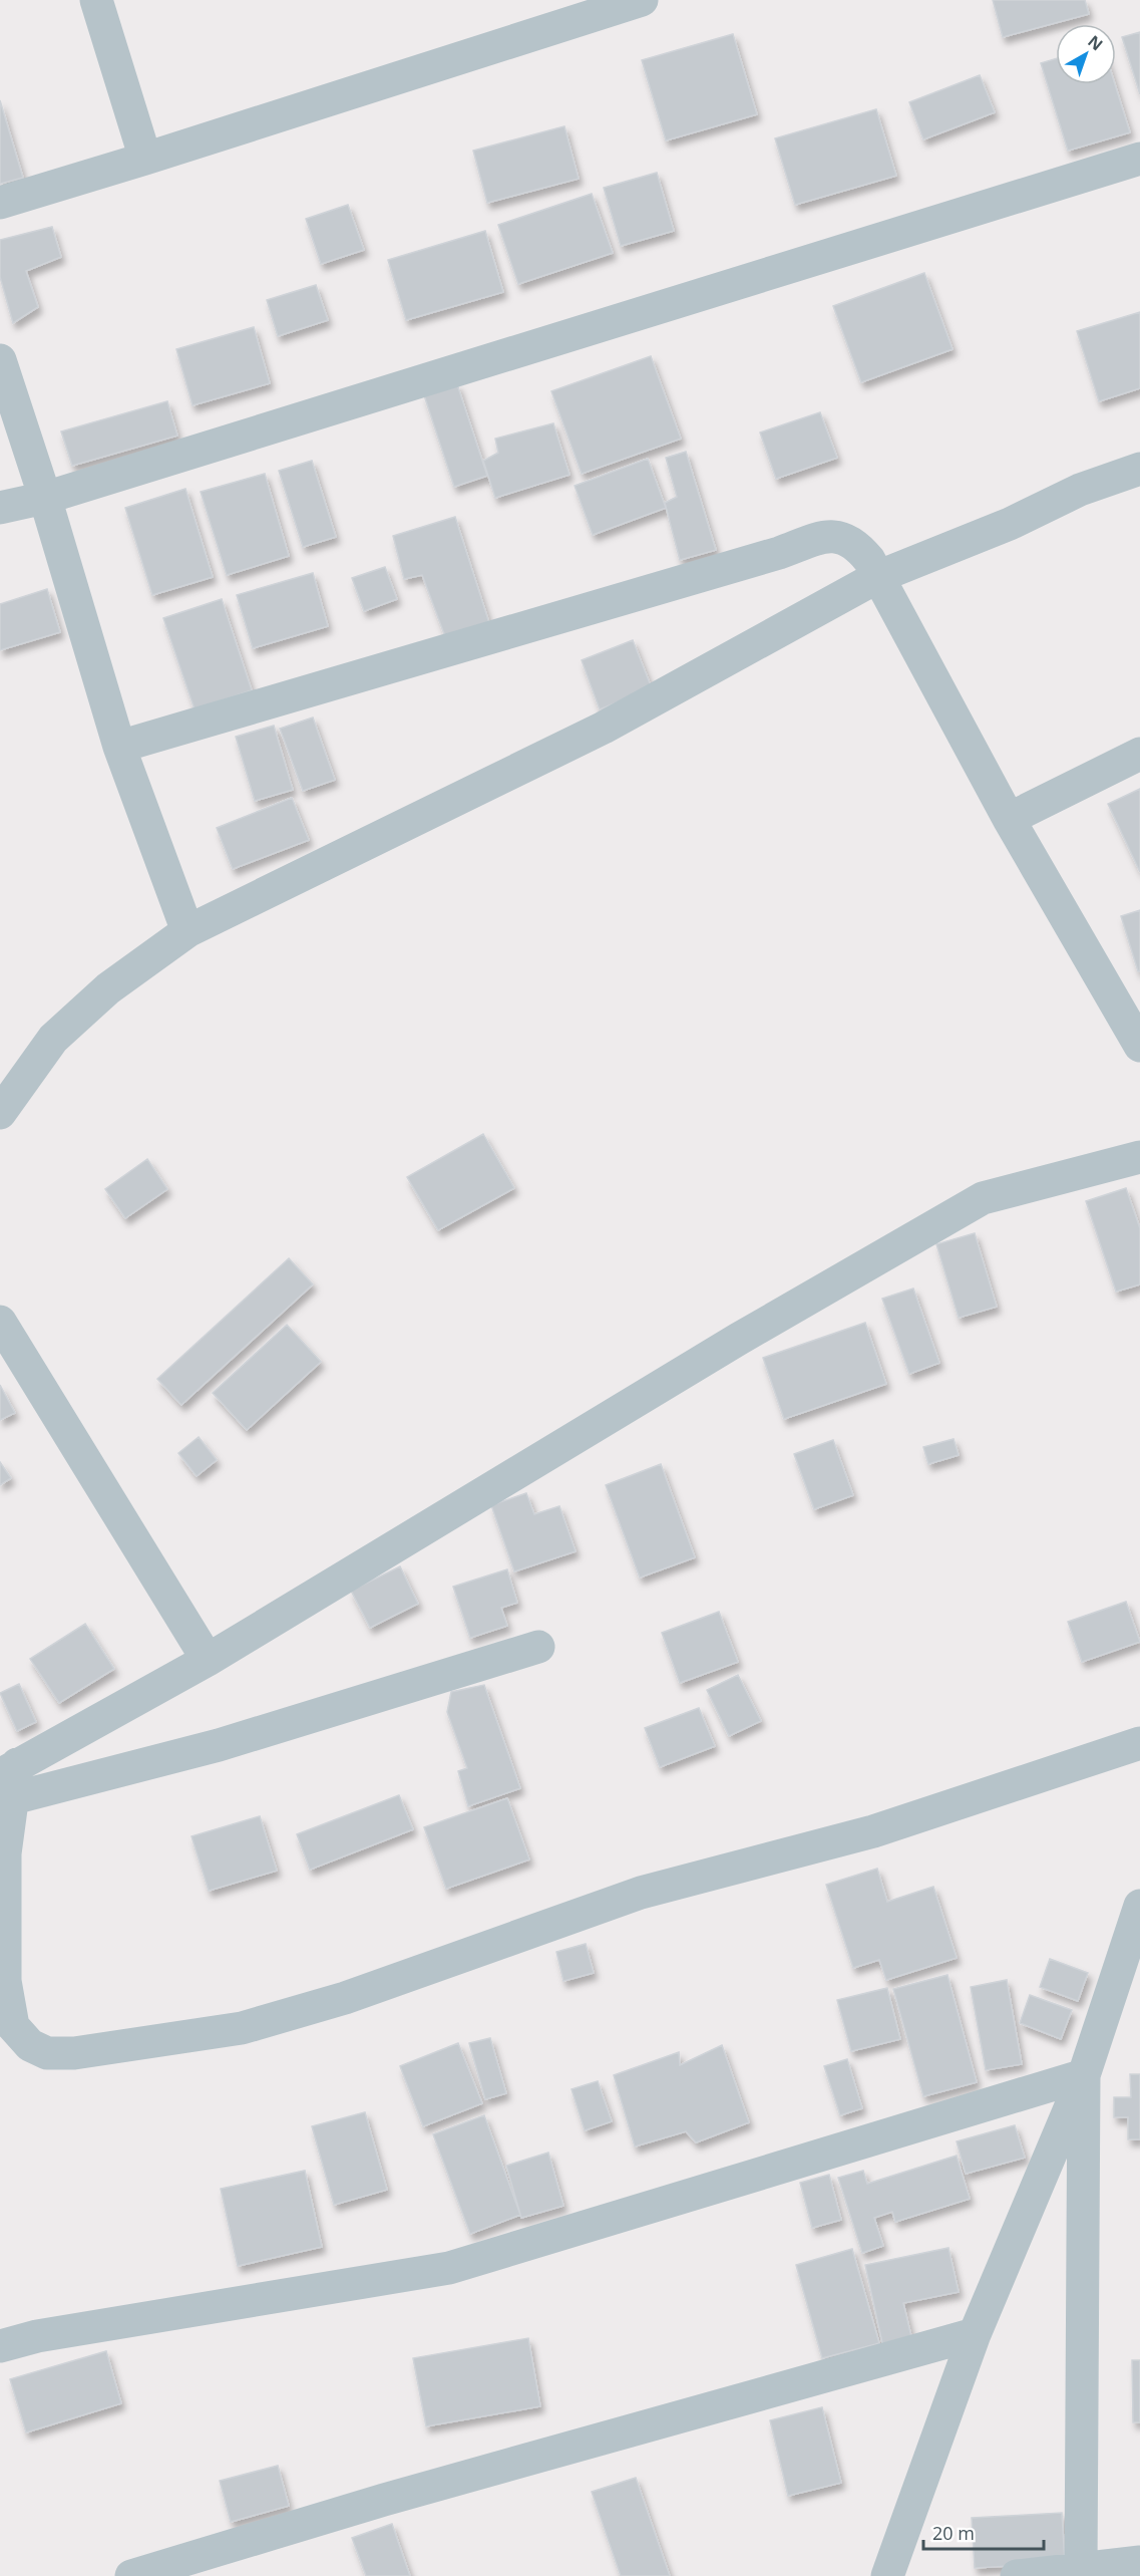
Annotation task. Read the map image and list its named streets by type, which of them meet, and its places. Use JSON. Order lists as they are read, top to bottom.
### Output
{
  "scale_bar": "20 m",
  "north": "top right"
}
